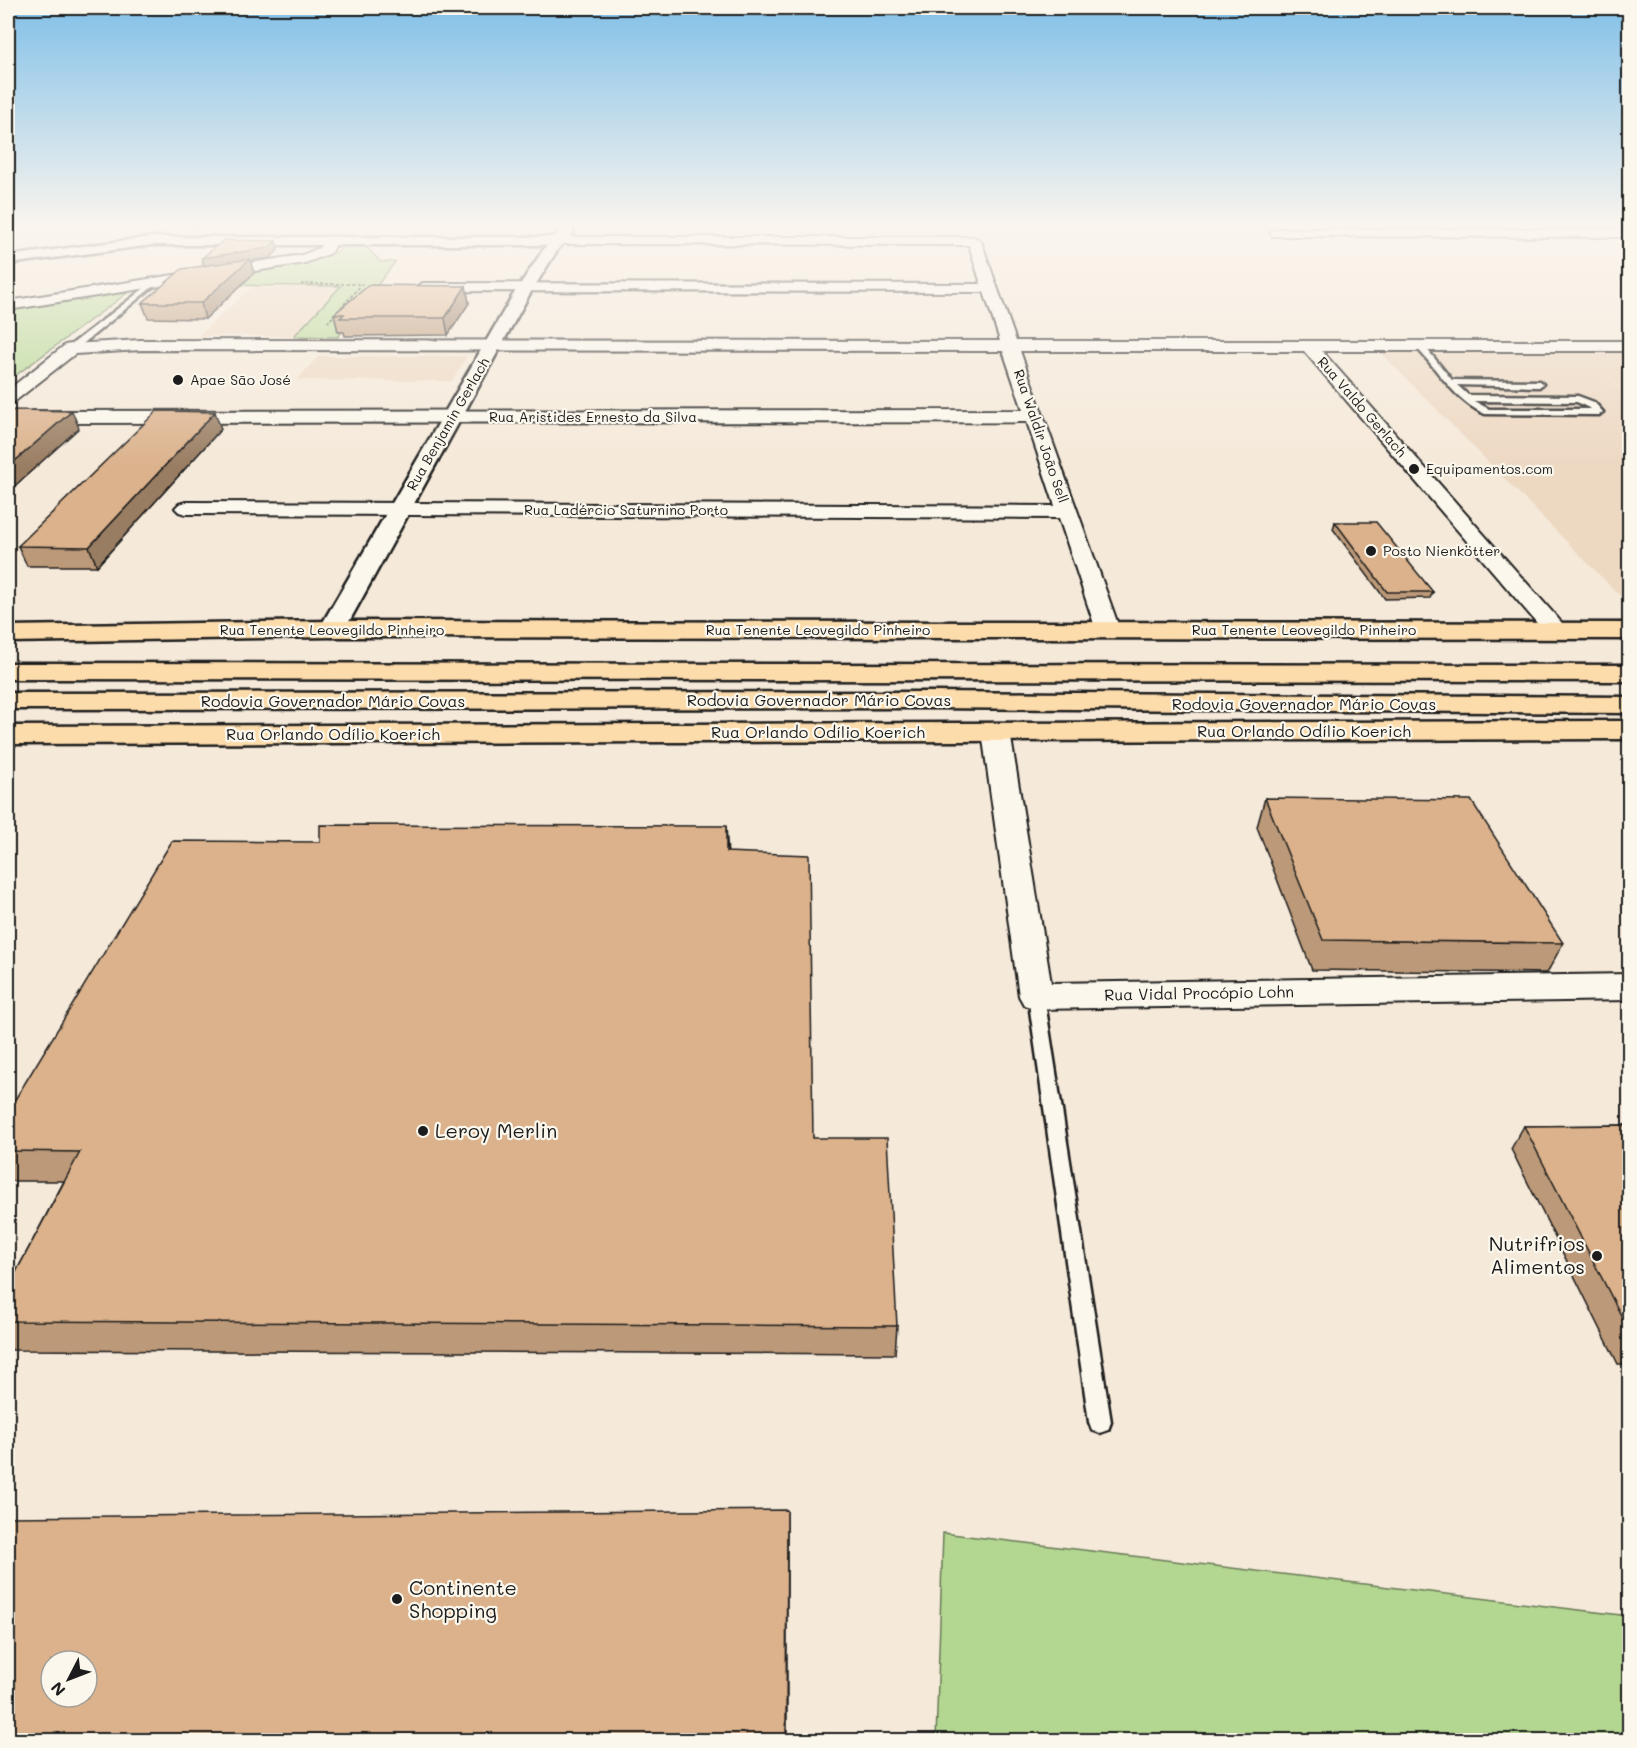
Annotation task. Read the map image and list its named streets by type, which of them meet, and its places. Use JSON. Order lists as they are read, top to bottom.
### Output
{
  "streets": {
    "main road": [
      "Rua Benjamin Gerlach",
      "Rua Tenente Leovegildo Pinheiro",
      "Rodovia Governador Mário Covas",
      "Rua Orlando Odílio Koerich"
    ],
    "street": [
      "Rua Valdo Gerlach",
      "Rua Aristides Ernesto da Silva",
      "Rua Waldir João Sell",
      "Rua Ladércio Saturnino Porto",
      "Rua Vidal Procópio Lohn"
    ]
  },
  "crossings": [
    ["Rua Valdo Gerlach", "Rua Tenente Leovegildo Pinheiro"],
    ["Rua Aristides Ernesto da Silva", "Rua Benjamin Gerlach"],
    ["Rua Aristides Ernesto da Silva", "Rua Waldir João Sell"],
    ["Rua Benjamin Gerlach", "Rua Ladércio Saturnino Porto"],
    ["Rua Benjamin Gerlach", "Rua Tenente Leovegildo Pinheiro"],
    ["Rua Waldir João Sell", "Rua Ladércio Saturnino Porto"],
    ["Rua Waldir João Sell", "Rua Tenente Leovegildo Pinheiro"]
  ],
  "places": [
    "Apae São José",
    "Equipamentos.com",
    "Posto Nienkötter",
    "Leroy Merlin",
    "Nutrifrios Alimentos",
    "Continente Shopping"
  ],
  "north": "bottom left"
}
